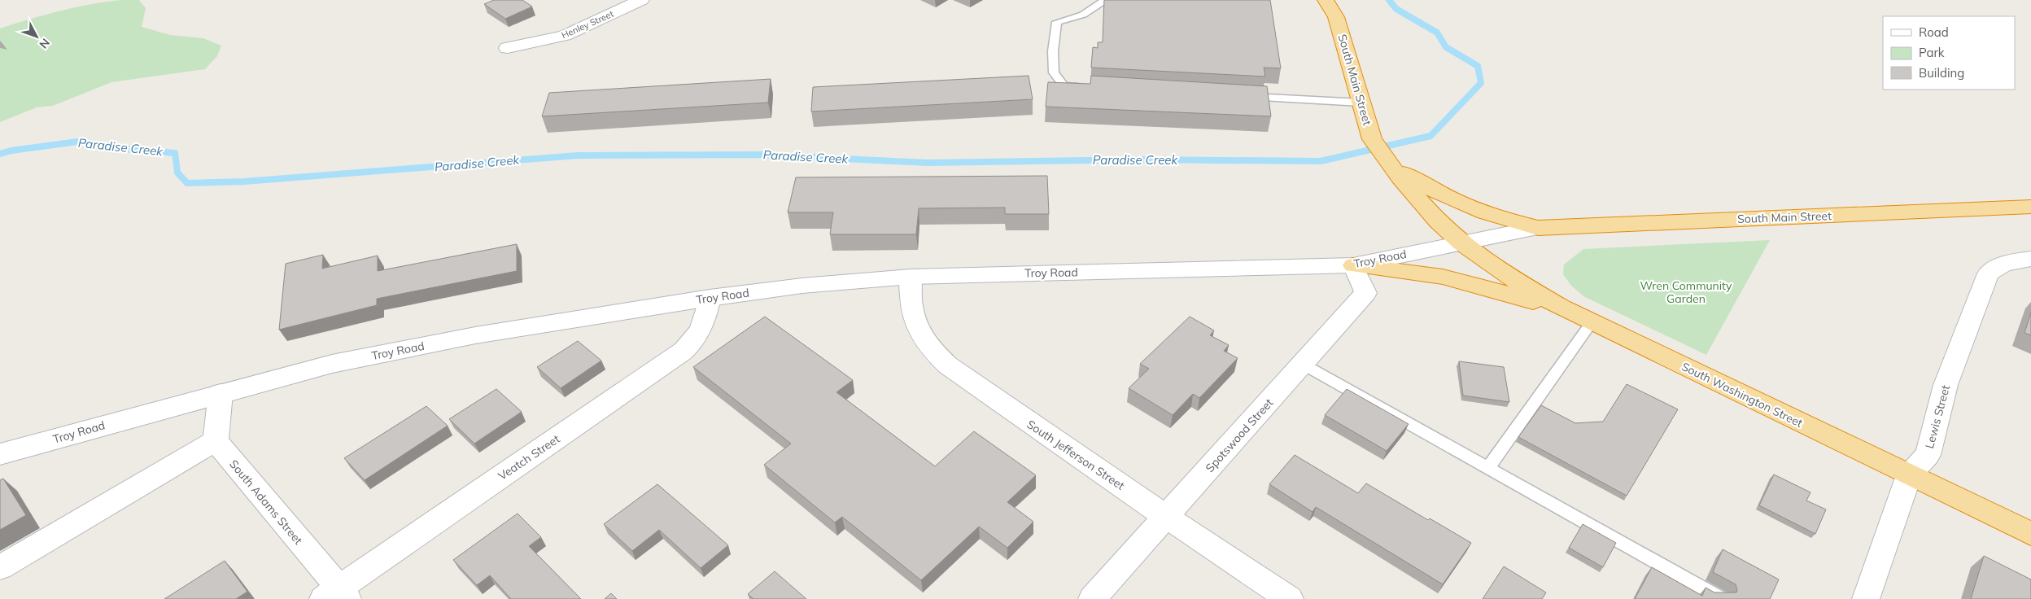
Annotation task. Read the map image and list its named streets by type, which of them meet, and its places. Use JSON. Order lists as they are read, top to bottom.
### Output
{
  "streets": {
    "highway": ["South Main Street", "South Washington Street"],
    "street": [
      "Henley Street",
      "Troy Road",
      "Lewis Street",
      "Spotswood Street",
      "South Jefferson Street",
      "Veatch Street",
      "South Adams Street"
    ]
  },
  "crossings": [
    ["South Main Street", "Troy Road"],
    ["South Main Street", "South Washington Street"],
    ["Troy Road", "South Washington Street"],
    ["Troy Road", "Spotswood Street"],
    ["Troy Road", "South Jefferson Street"],
    ["Troy Road", "Veatch Street"],
    ["South Washington Street", "Lewis Street"],
    ["Spotswood Street", "South Jefferson Street"],
    ["Veatch Street", "South Adams Street"]
  ],
  "water": ["Paradise Creek"],
  "parks": ["Wren Community Garden"],
  "legend": ["Road", "Park", "Building"],
  "north": "bottom right"
}
